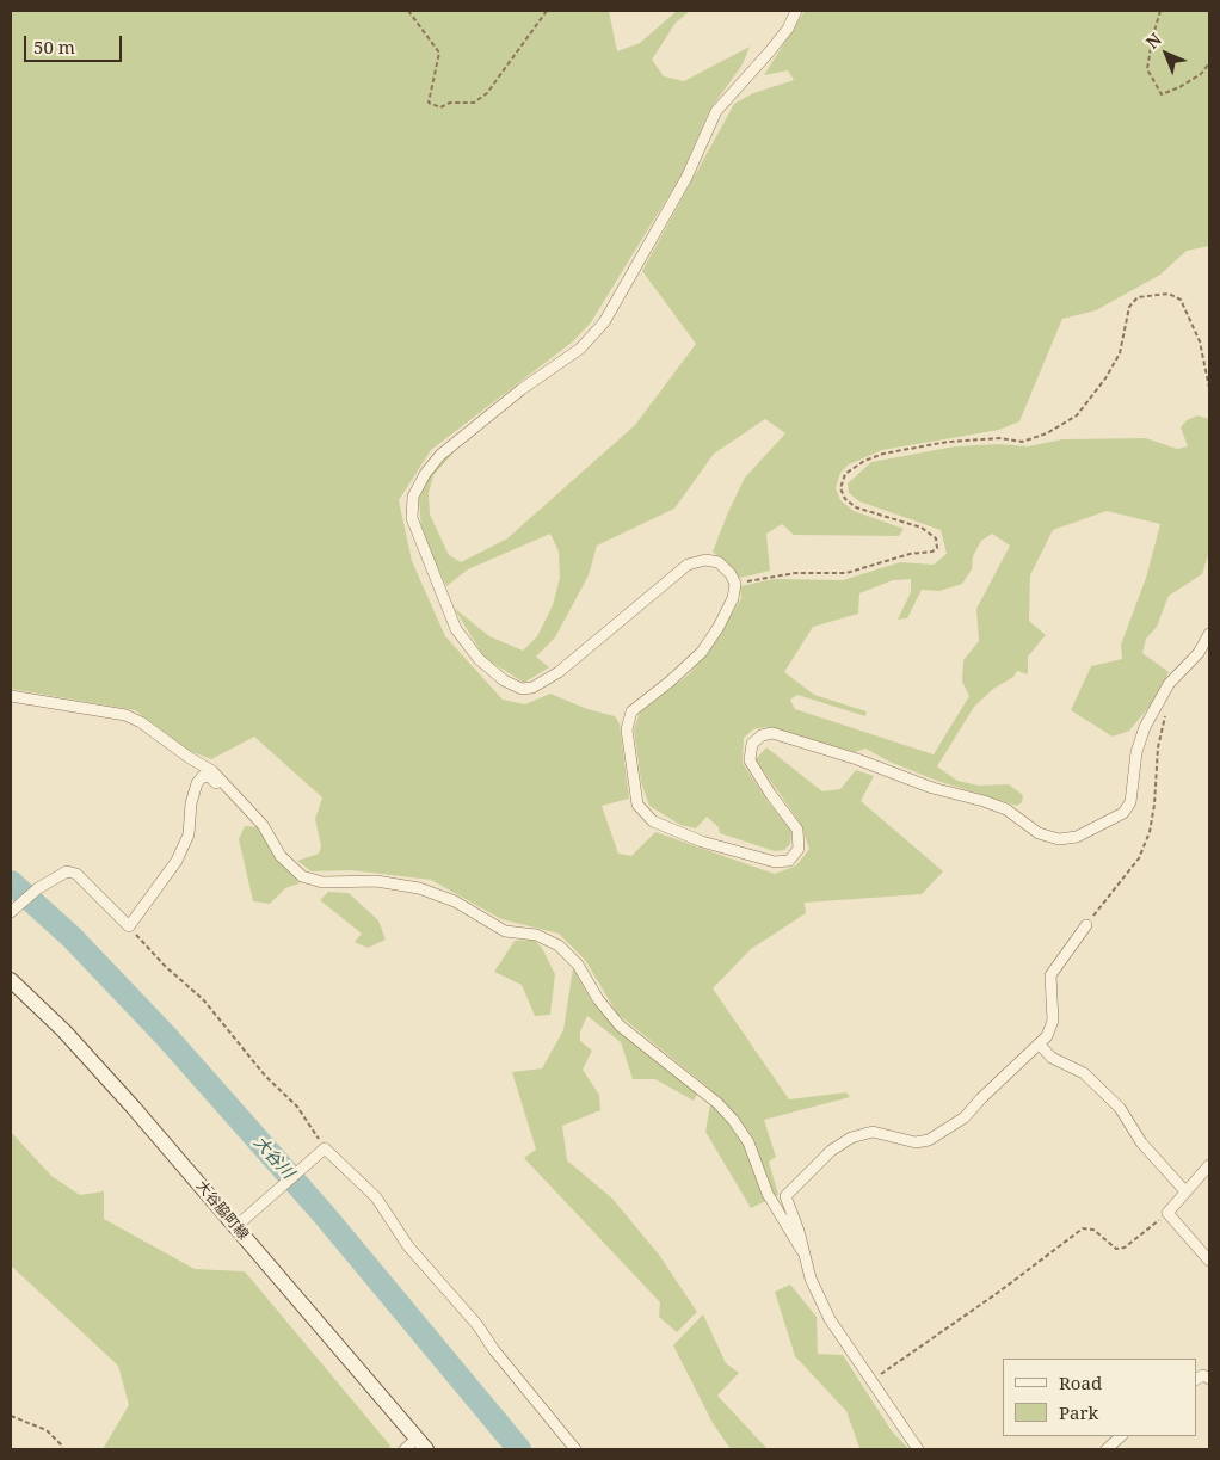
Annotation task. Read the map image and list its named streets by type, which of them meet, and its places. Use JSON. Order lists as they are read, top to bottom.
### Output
{
  "streets": {
    "main road": ["大谷脇町線"]
  },
  "water": ["大谷川"],
  "legend": ["Road", "Park"],
  "scale_bar": "50 m",
  "north": "top left"
}
